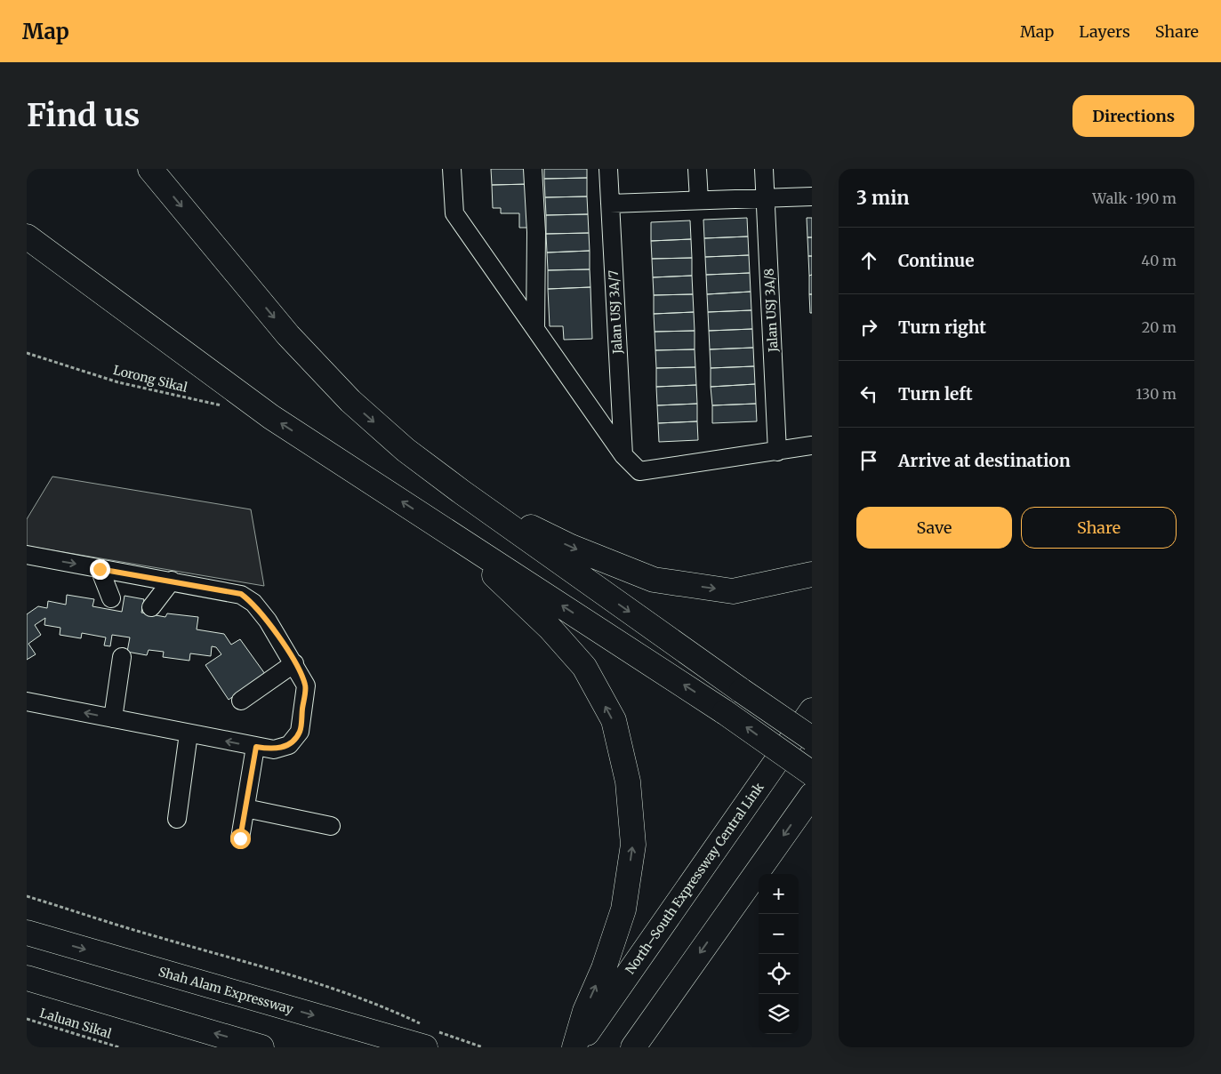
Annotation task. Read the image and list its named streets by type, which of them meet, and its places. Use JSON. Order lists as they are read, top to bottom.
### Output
{
  "streets": {
    "highway": ["North–South Expressway Central Link", "Shah Alam Expressway"],
    "street": ["Jalan USJ 3A/8", "Jalan USJ 3A/7"],
    "path": ["Lorong Sikal", "Laluan Sikal"]
  },
  "page": {
    "header": "Map",
    "nav": ["Map", "Layers", "Share"],
    "buttons": [
      "Directions",
      ["Save", "Share"]
    ],
    "title": "Find us",
    "heading": ["3 min", "Walk · 190 m"],
    "list": [
      ["Continue", "40 m"],
      ["Turn right", "20 m"],
      ["Turn left", "130 m"],
      "Arrive at destination"
    ],
    "map_buttons": ["+", "−"]
  }
}
